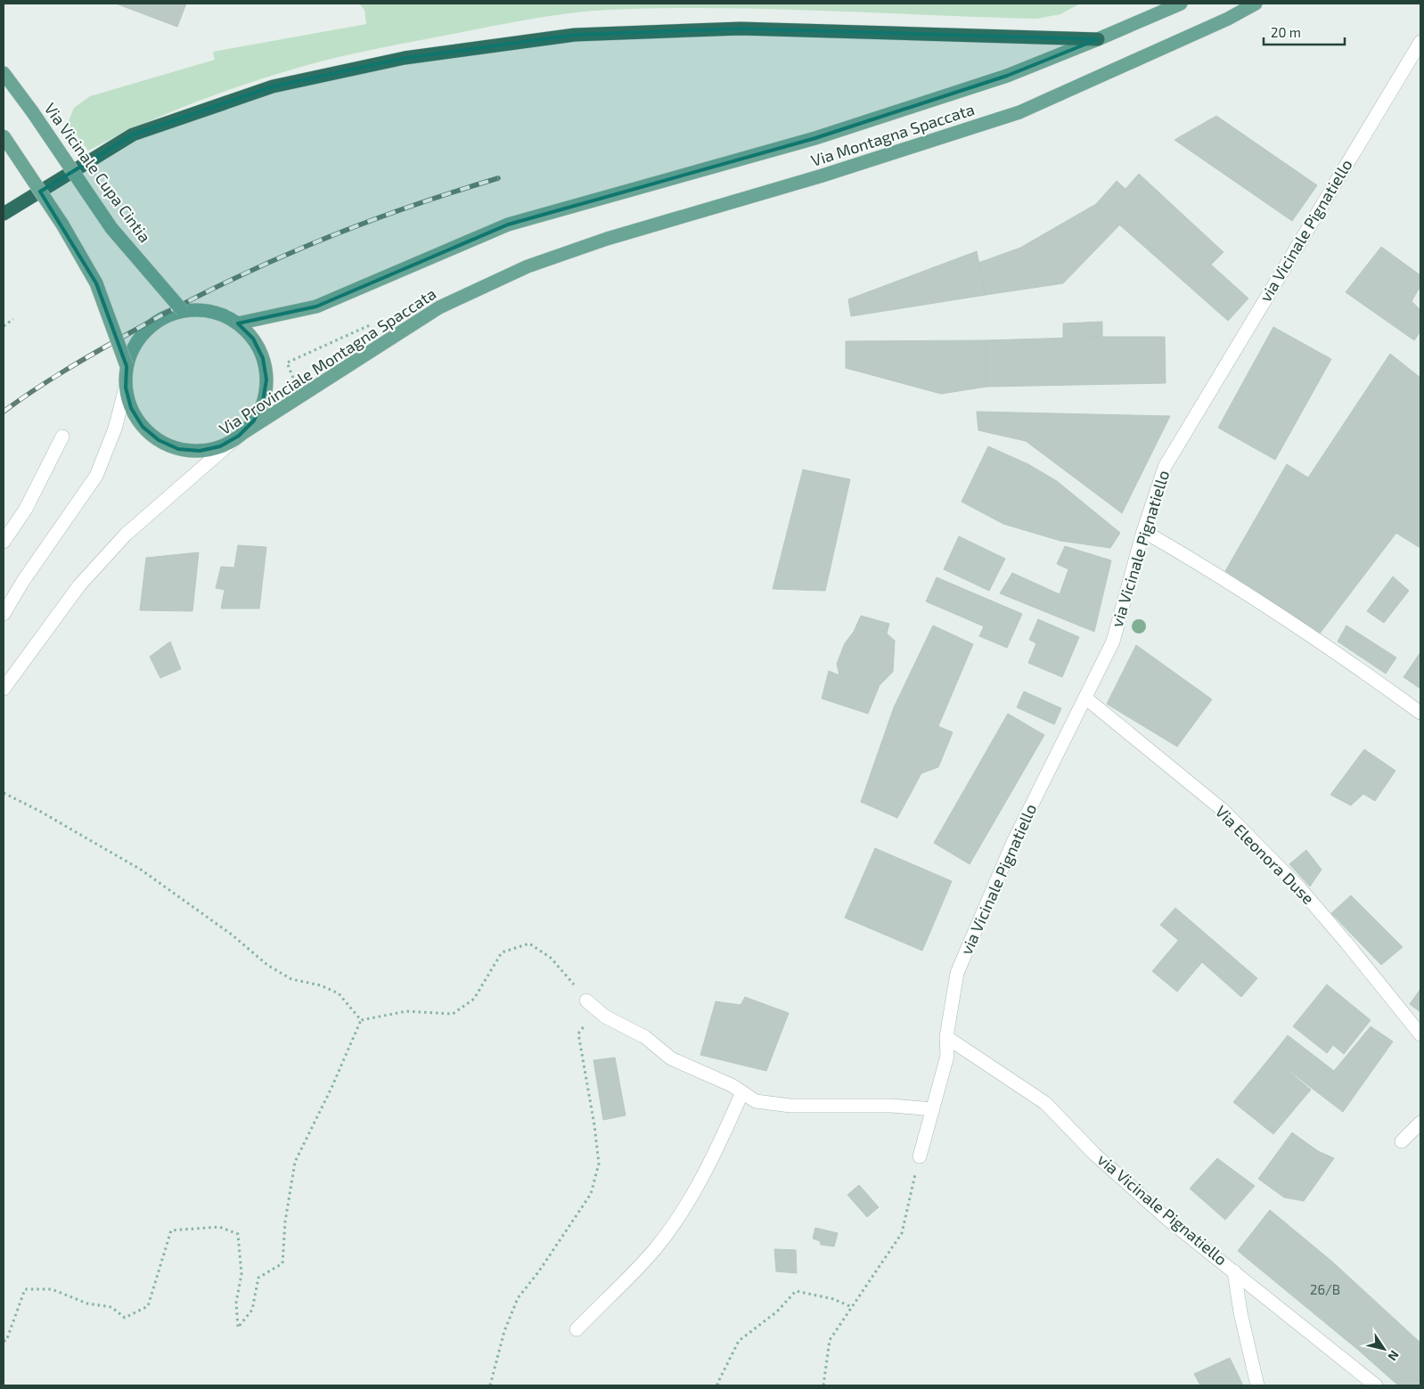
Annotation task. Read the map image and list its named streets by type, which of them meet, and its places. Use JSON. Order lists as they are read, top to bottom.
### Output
{
  "streets": {
    "main road": ["Via Montagna Spaccata", "Via Vicinale Cupa Cintia", "Via Provinciale Montagna Spaccata"],
    "street": ["via Vicinale Pignatiello", "Via Eleonora Duse"]
  },
  "crossings": [
    ["Via Montagna Spaccata", "Via Vicinale Cupa Cintia"],
    ["Via Montagna Spaccata", "Via Provinciale Montagna Spaccata"],
    ["Via Vicinale Cupa Cintia", "Via Provinciale Montagna Spaccata"],
    ["via Vicinale Pignatiello", "Via Eleonora Duse"]
  ],
  "house_numbers": ["26/B"],
  "scale_bar": "20 m",
  "north": "bottom right"
}
